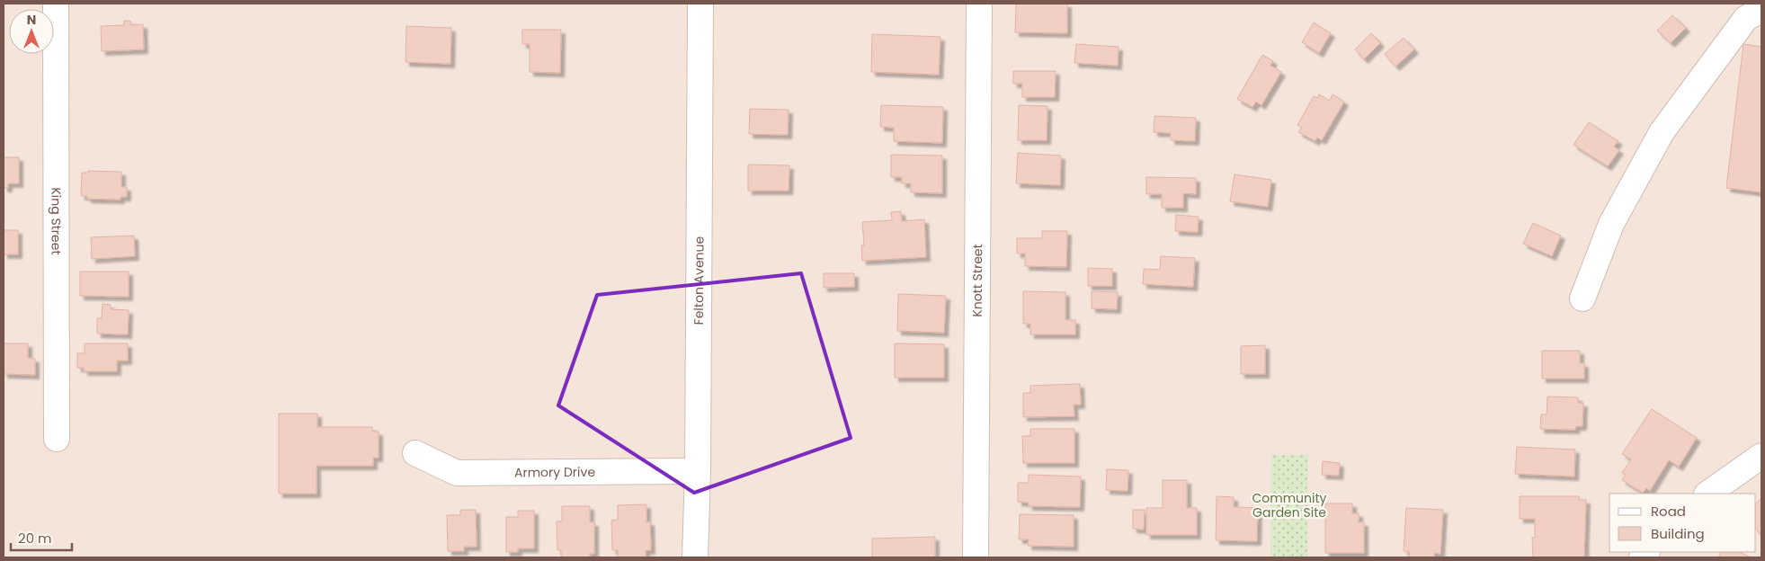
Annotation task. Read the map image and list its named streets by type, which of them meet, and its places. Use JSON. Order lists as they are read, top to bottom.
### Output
{
  "streets": {
    "street": [
      "King Street",
      "Felton Avenue",
      "Knott Street",
      "Armory Drive"
    ]
  },
  "crossings": [
    ["Felton Avenue", "Armory Drive"]
  ],
  "parks": ["Community Garden Site"],
  "legend": ["Road", "Building"],
  "scale_bar": "20 m",
  "north": "top"
}
